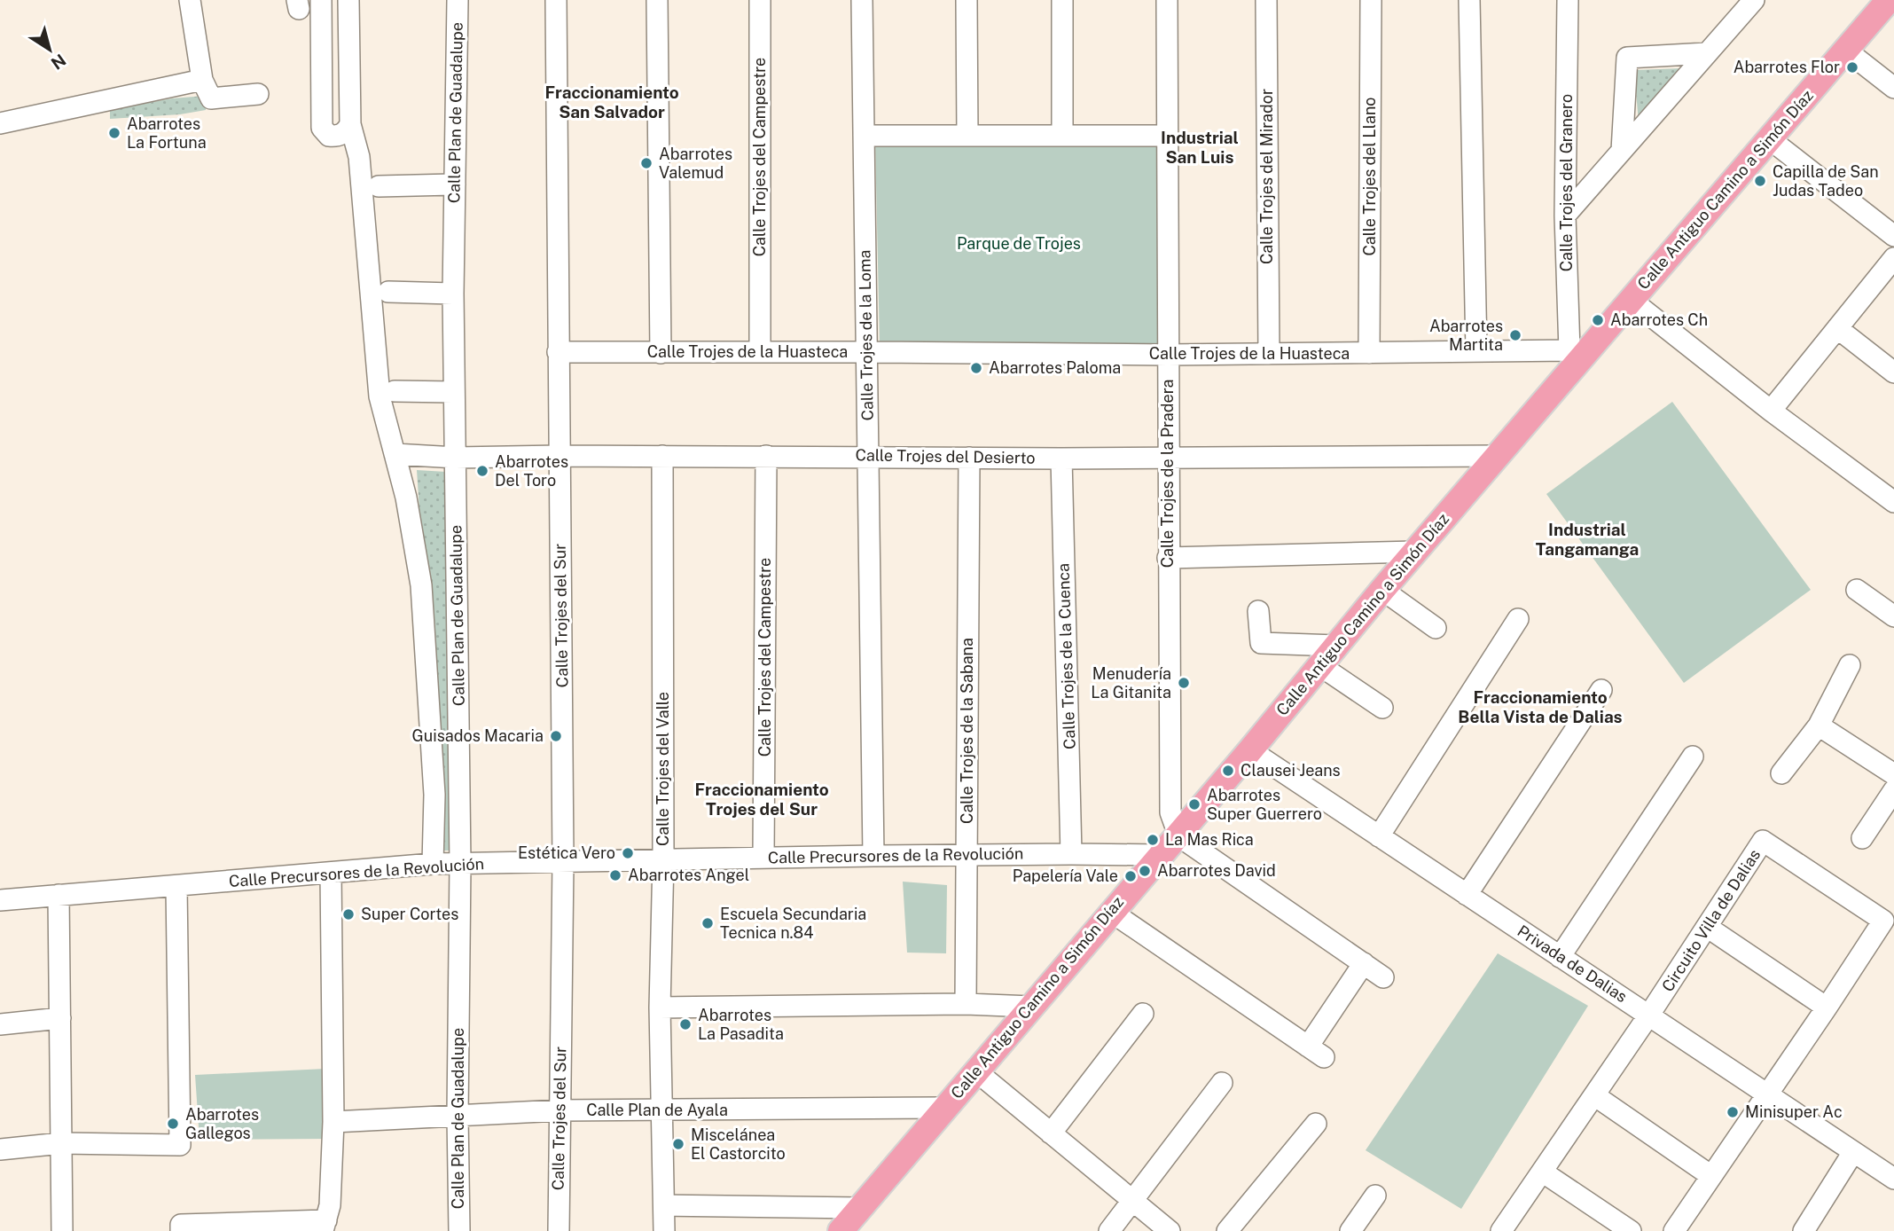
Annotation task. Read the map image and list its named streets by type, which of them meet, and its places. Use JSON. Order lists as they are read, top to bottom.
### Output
{
  "streets": {
    "main road": ["Calle Antiguo Camino a Simón Díaz"],
    "street": [
      "Calle Plan de Guadalupe",
      "Calle Trojes del Campestre",
      "Calle Trojes del Mirador",
      "Calle Trojes del Llano",
      "Calle Trojes del Granero",
      "Calle Trojes de la Loma",
      "Calle Trojes de la Huasteca",
      "Calle Trojes del Desierto",
      "Calle Trojes de la Pradera",
      "Calle Trojes del Sur",
      "Calle Trojes de la Cuenca",
      "Calle Trojes de la Sabana",
      "Calle Trojes del Valle",
      "Calle Precursores de la Revolución",
      "Circuito Villa de Dalias",
      "Privada de Dalias",
      "Calle Plan de Ayala"
    ]
  },
  "crossings": [
    ["Calle Plan de Guadalupe", "Calle Trojes del Desierto"],
    ["Calle Plan de Guadalupe", "Calle Precursores de la Revolución"],
    ["Calle Plan de Guadalupe", "Calle Plan de Ayala"],
    ["Calle Trojes del Campestre", "Calle Trojes de la Huasteca"],
    ["Calle Trojes del Campestre", "Calle Trojes del Desierto"],
    ["Calle Trojes del Campestre", "Calle Precursores de la Revolución"],
    ["Calle Trojes del Mirador", "Calle Trojes de la Huasteca"],
    ["Calle Trojes del Llano", "Calle Trojes de la Huasteca"],
    ["Calle Trojes del Granero", "Calle Antiguo Camino a Simón Díaz"],
    ["Calle Trojes del Granero", "Calle Trojes de la Huasteca"],
    ["Calle Antiguo Camino a Simón Díaz", "Calle Trojes de la Huasteca"],
    ["Calle Antiguo Camino a Simón Díaz", "Calle Trojes del Desierto"],
    ["Calle Antiguo Camino a Simón Díaz", "Calle Trojes de la Pradera"],
    ["Calle Antiguo Camino a Simón Díaz", "Calle Precursores de la Revolución"],
    ["Calle Antiguo Camino a Simón Díaz", "Privada de Dalias"],
    ["Calle Antiguo Camino a Simón Díaz", "Calle Plan de Ayala"],
    ["Calle Trojes de la Loma", "Calle Trojes de la Huasteca"],
    ["Calle Trojes de la Loma", "Calle Trojes del Desierto"],
    ["Calle Trojes de la Loma", "Calle Precursores de la Revolución"],
    ["Calle Trojes de la Huasteca", "Calle Trojes de la Pradera"],
    ["Calle Trojes de la Huasteca", "Calle Trojes del Sur"],
    ["Calle Trojes del Desierto", "Calle Trojes de la Pradera"],
    ["Calle Trojes del Desierto", "Calle Trojes del Sur"],
    ["Calle Trojes del Desierto", "Calle Trojes de la Cuenca"],
    ["Calle Trojes del Desierto", "Calle Trojes de la Sabana"],
    ["Calle Trojes del Desierto", "Calle Trojes del Valle"],
    ["Calle Trojes del Sur", "Calle Precursores de la Revolución"],
    ["Calle Trojes del Sur", "Calle Plan de Ayala"],
    ["Calle Trojes de la Cuenca", "Calle Precursores de la Revolución"],
    ["Calle Trojes de la Sabana", "Calle Precursores de la Revolución"],
    ["Calle Trojes del Valle", "Calle Precursores de la Revolución"],
    ["Calle Trojes del Valle", "Calle Plan de Ayala"],
    ["Circuito Villa de Dalias", "Privada de Dalias"]
  ],
  "districts": [
    "Fraccionamiento San Salvador",
    "Industrial San Luis",
    "Industrial Tangamanga",
    "Fraccionamiento Bella Vista de Dalias",
    "Fraccionamiento Trojes del Sur"
  ],
  "parks": ["Parque de Trojes"],
  "places": [
    "Abarrotes Flor",
    "Abarrotes La Fortuna",
    "Abarrotes Valemud",
    "Capilla de San Judas Tadeo",
    "Abarrotes Ch",
    "Abarrotes Martita",
    "Abarrotes Paloma",
    "Abarrotes Del Toro",
    "Menudería La Gitanita",
    "Guisados Macaria",
    "Clausei Jeans",
    "Abarrotes Super Guerrero",
    "La Mas Rica",
    "Estética Vero",
    "Abarrotes David",
    "Abarrotes Angel",
    "Papelería Vale",
    "Super Cortes",
    "Escuela Secundaria Tecnica n.84",
    "Abarrotes La Pasadita",
    "Minisuper Ac",
    "Abarrotes Gallegos",
    "Miscelánea El Castorcito"
  ],
  "north": "bottom right"
}
